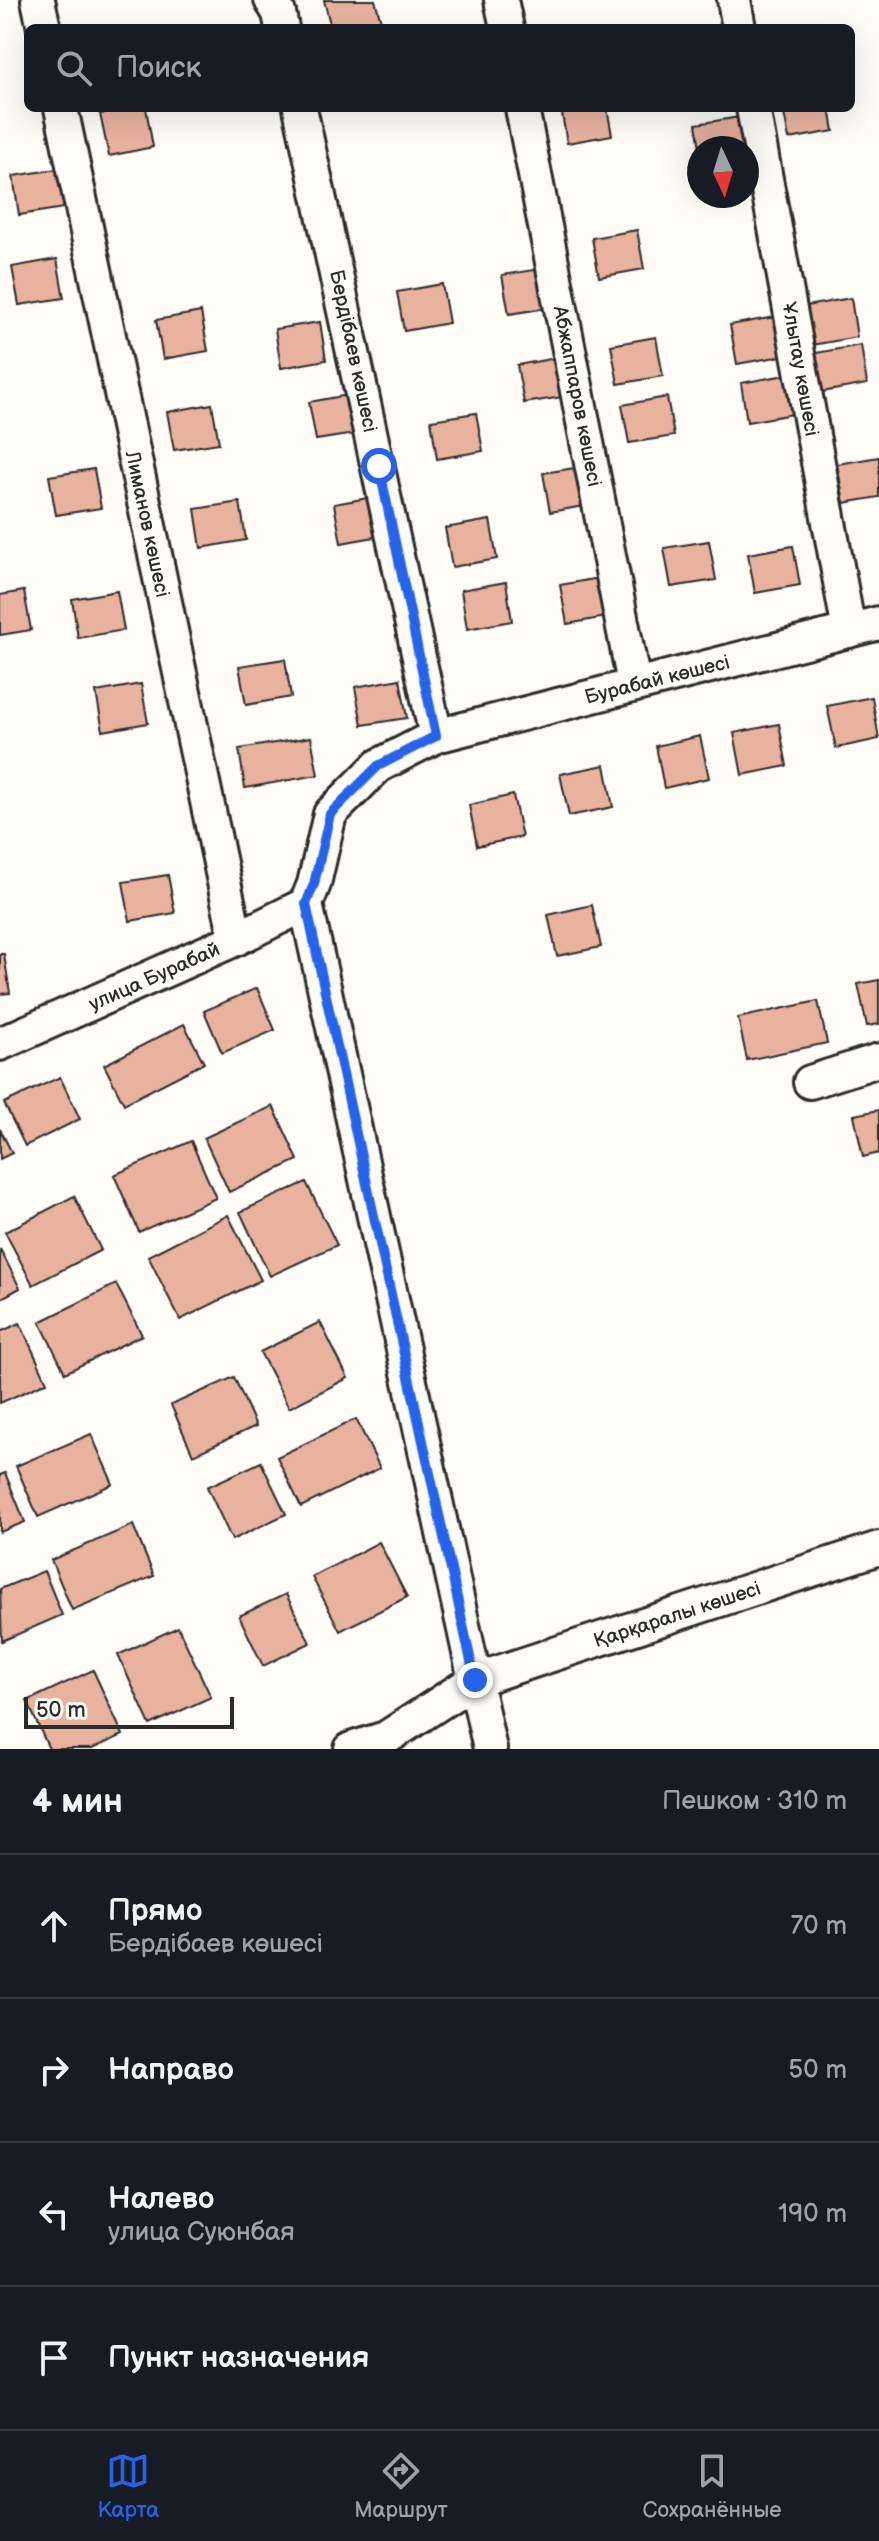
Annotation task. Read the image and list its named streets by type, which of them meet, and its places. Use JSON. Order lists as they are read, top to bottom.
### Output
{
  "streets": {
    "street": [
      "Бердібаев көшесі",
      "Ұлытау көшесі",
      "Абжаппаров көшесі",
      "Лиманов көшесі",
      "Бурабай көшесі",
      "улица Бурабай",
      "Қарқаралы көшесі"
    ]
  },
  "crossings": [
    ["Бердібаев көшесі", "Бурабай көшесі"],
    ["Ұлытау көшесі", "Бурабай көшесі"],
    ["Абжаппаров көшесі", "Бурабай көшесі"],
    ["Лиманов көшесі", "улица Бурабай"],
    ["Бурабай көшесі", "улица Бурабай"]
  ],
  "scale_bar": "50 m",
  "north": "bottom",
  "page": {
    "search": "Поиск",
    "scale": "50 m",
    "heading": ["4 мин", "Пешком · 310 m"],
    "list": [
      ["Прямо", "Бердібаев көшесі", "70 m"],
      ["Направо", "50 m"],
      ["Налево", "улица Суюнбая", "190 m"],
      "Пункт назначения"
    ],
    "nav": ["Карта", "Маршрут", "Сохранённые"]
  }
}
